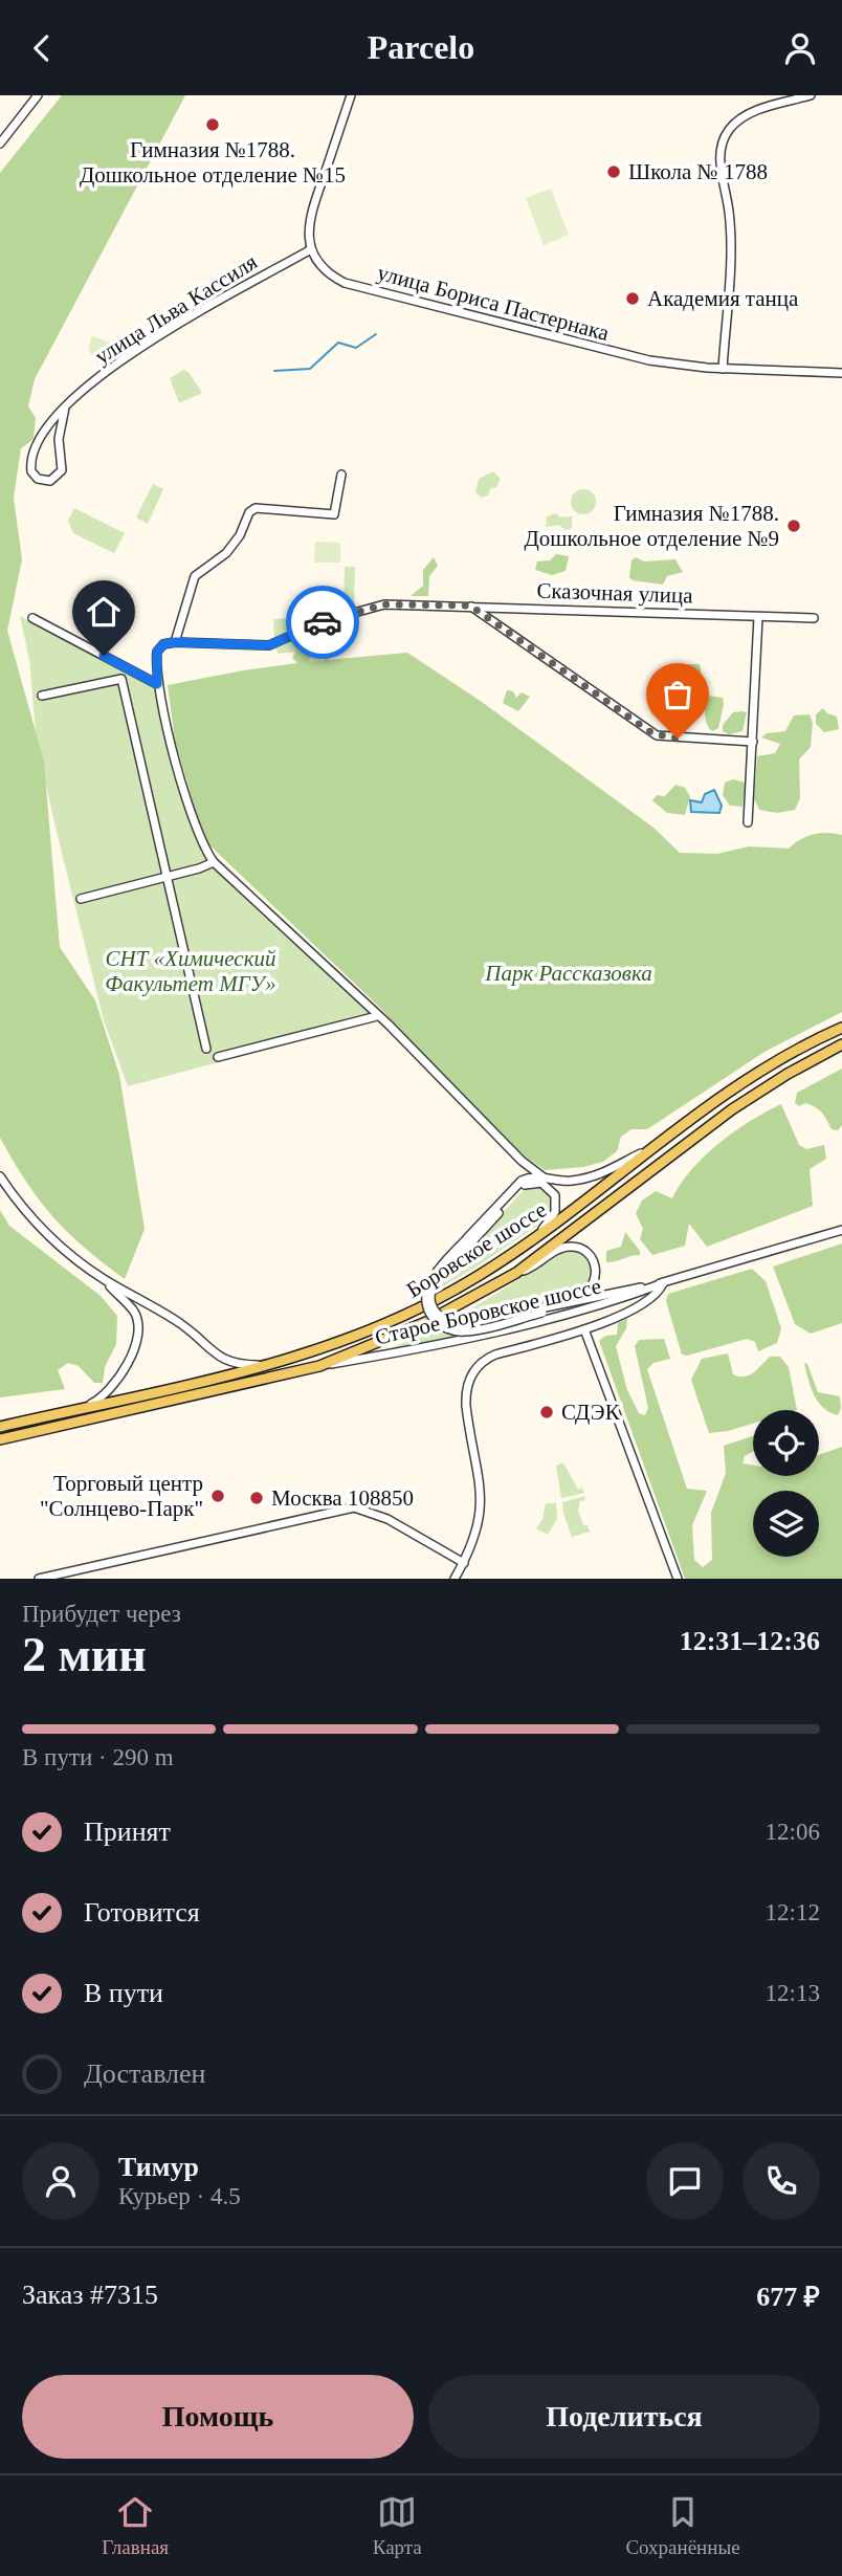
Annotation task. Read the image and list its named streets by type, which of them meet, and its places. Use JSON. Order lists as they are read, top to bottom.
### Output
{
  "streets": {
    "main road": ["Боровское шоссе"],
    "street": [
      "улица Бориса Пастернака",
      "улица Льва Кассиля",
      "Сказочная улица",
      "Старое Боровское шоссе"
    ]
  },
  "crossings": [
    ["улица Бориса Пастернака", "улица Льва Кассиля"],
    ["Боровское шоссе", "Старое Боровское шоссе"]
  ],
  "parks": ["СНТ «Химический Факультет МГУ»", "Парк Рассказовка"],
  "places": [
    "Гимназия №1788. Дошкольное отделение №15",
    "Школа № 1788",
    "Академия танца",
    "Гимназия №1788. Дошкольное отделение №9",
    "СДЭК",
    "Торговый центр \"Солнцево-Парк\"",
    "Москва 108850"
  ],
  "page": {
    "header": "Parcelo",
    "heading": ["2 мин", "Прибудет через", "12:31–12:36"],
    "panel": [
      "Тимур",
      "Курьер · 4.5",
      "Заказ #7315",
      "677 ₽"
    ],
    "bar": "В пути · 290 m",
    "list": [
      ["Принят", "12:06"],
      ["Готовится", "12:12"],
      ["В пути", "12:13"],
      "Доставлен"
    ],
    "buttons": ["Помощь", "Поделиться"],
    "tabs": ["Главная", "Карта", "Сохранённые"]
  }
}
